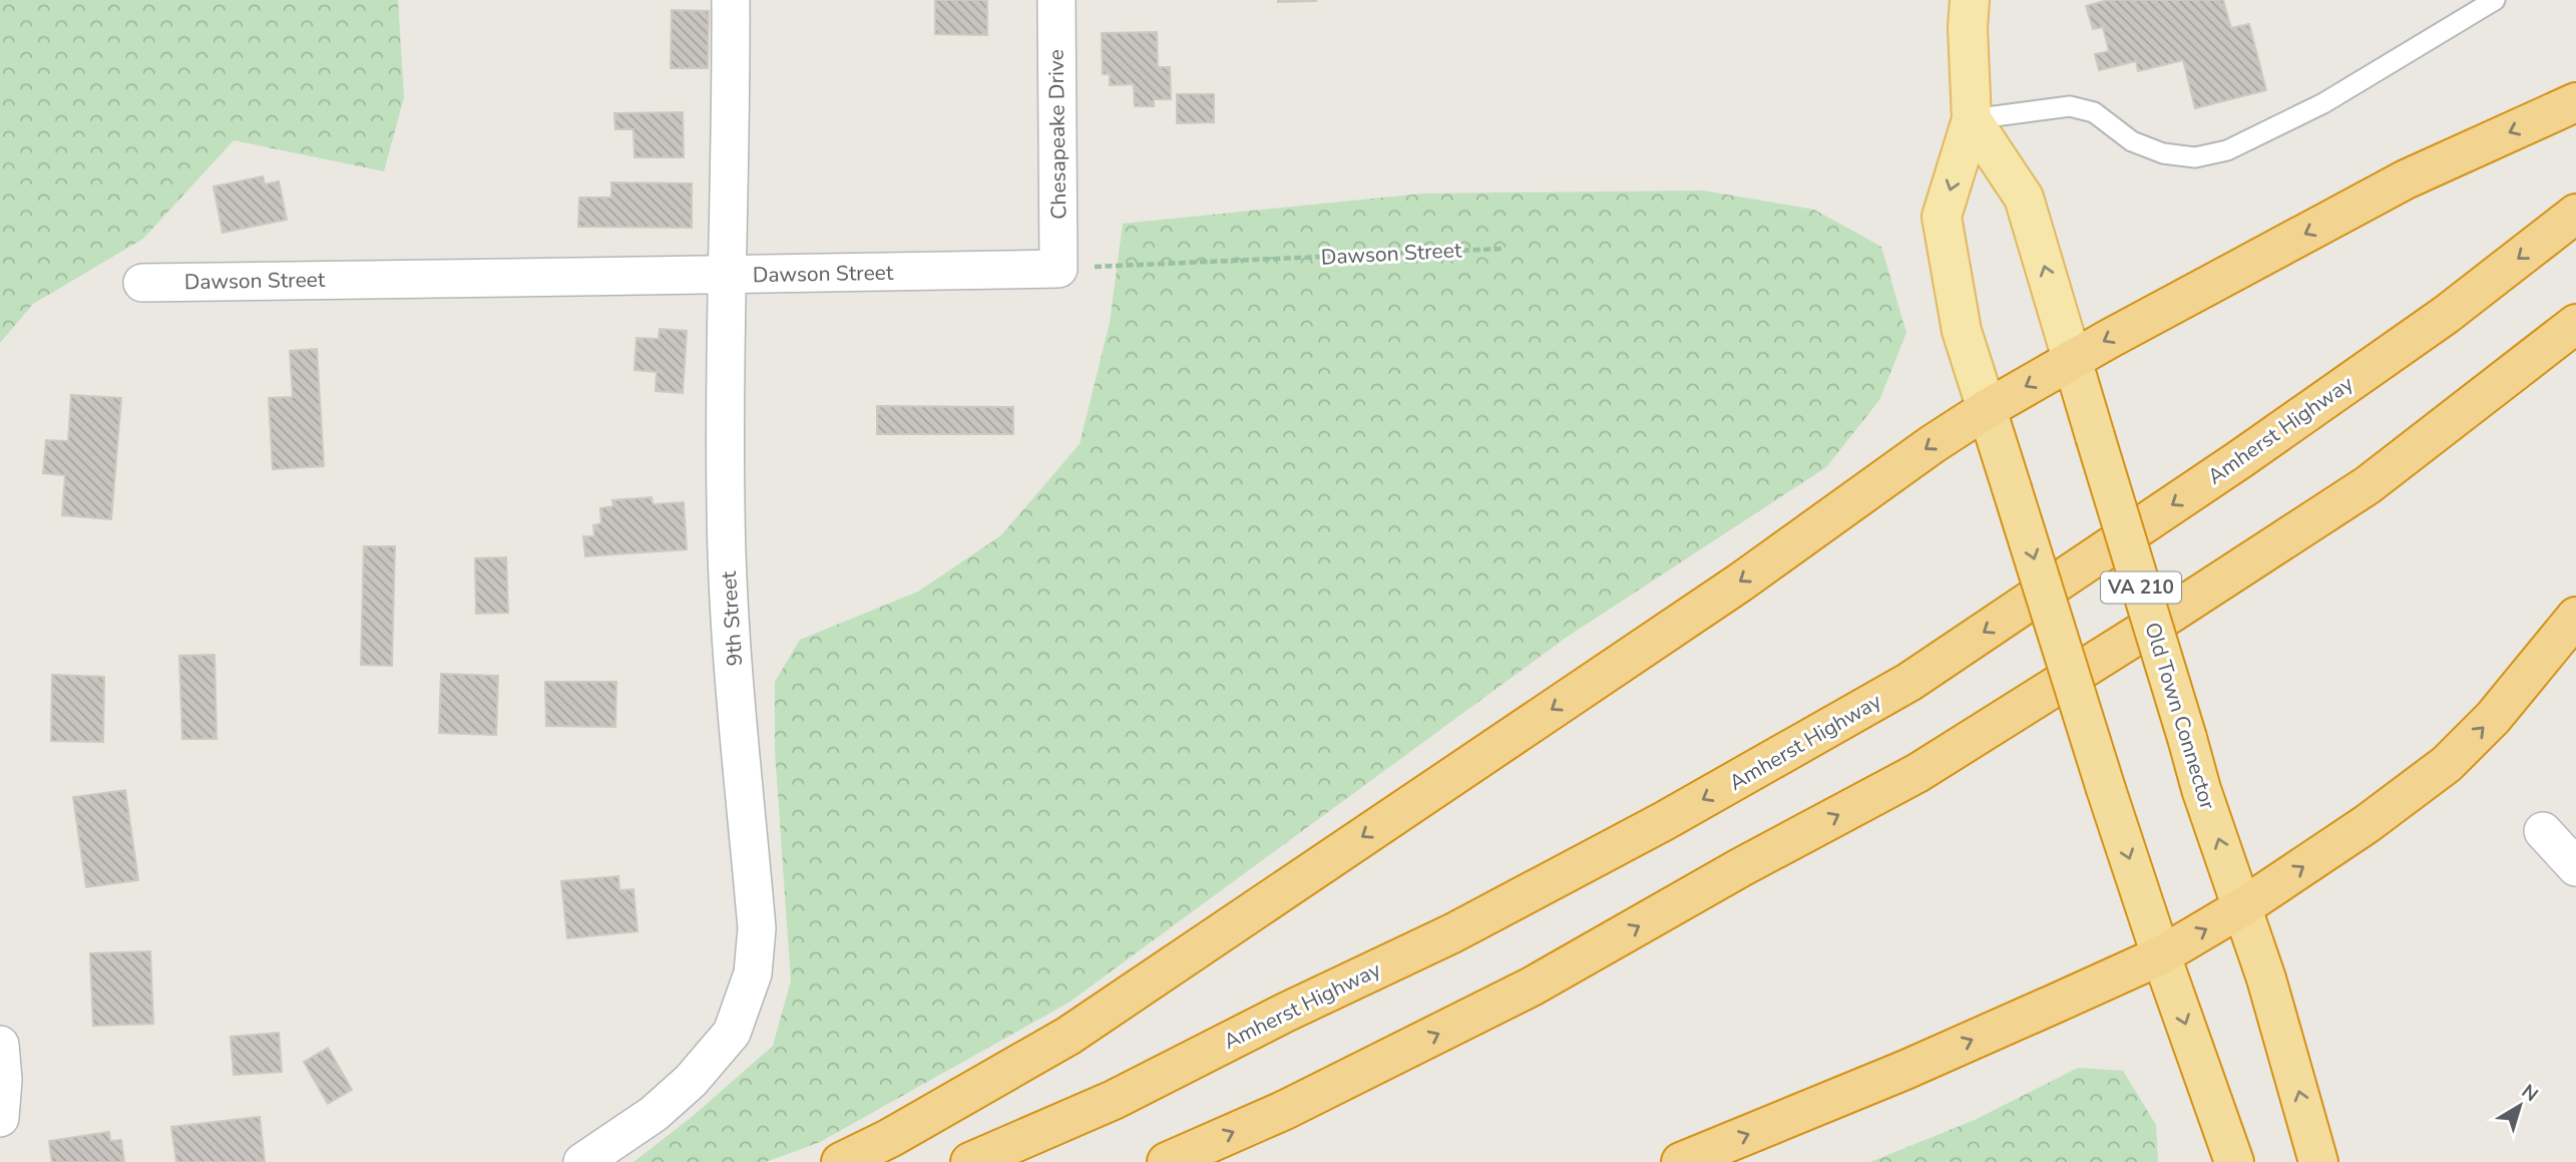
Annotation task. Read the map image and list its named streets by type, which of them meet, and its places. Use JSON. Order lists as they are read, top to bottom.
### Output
{
  "streets": {
    "highway": ["Amherst Highway", "VA 210", "Old Town Connector"],
    "street": ["Chesapeake Drive", "Dawson Street", "9th Street"]
  },
  "crossings": [
    ["Chesapeake Drive", "Dawson Street"],
    ["Dawson Street", "9th Street"]
  ],
  "one_way": ["Old Town Connector"],
  "north": "top right"
}
